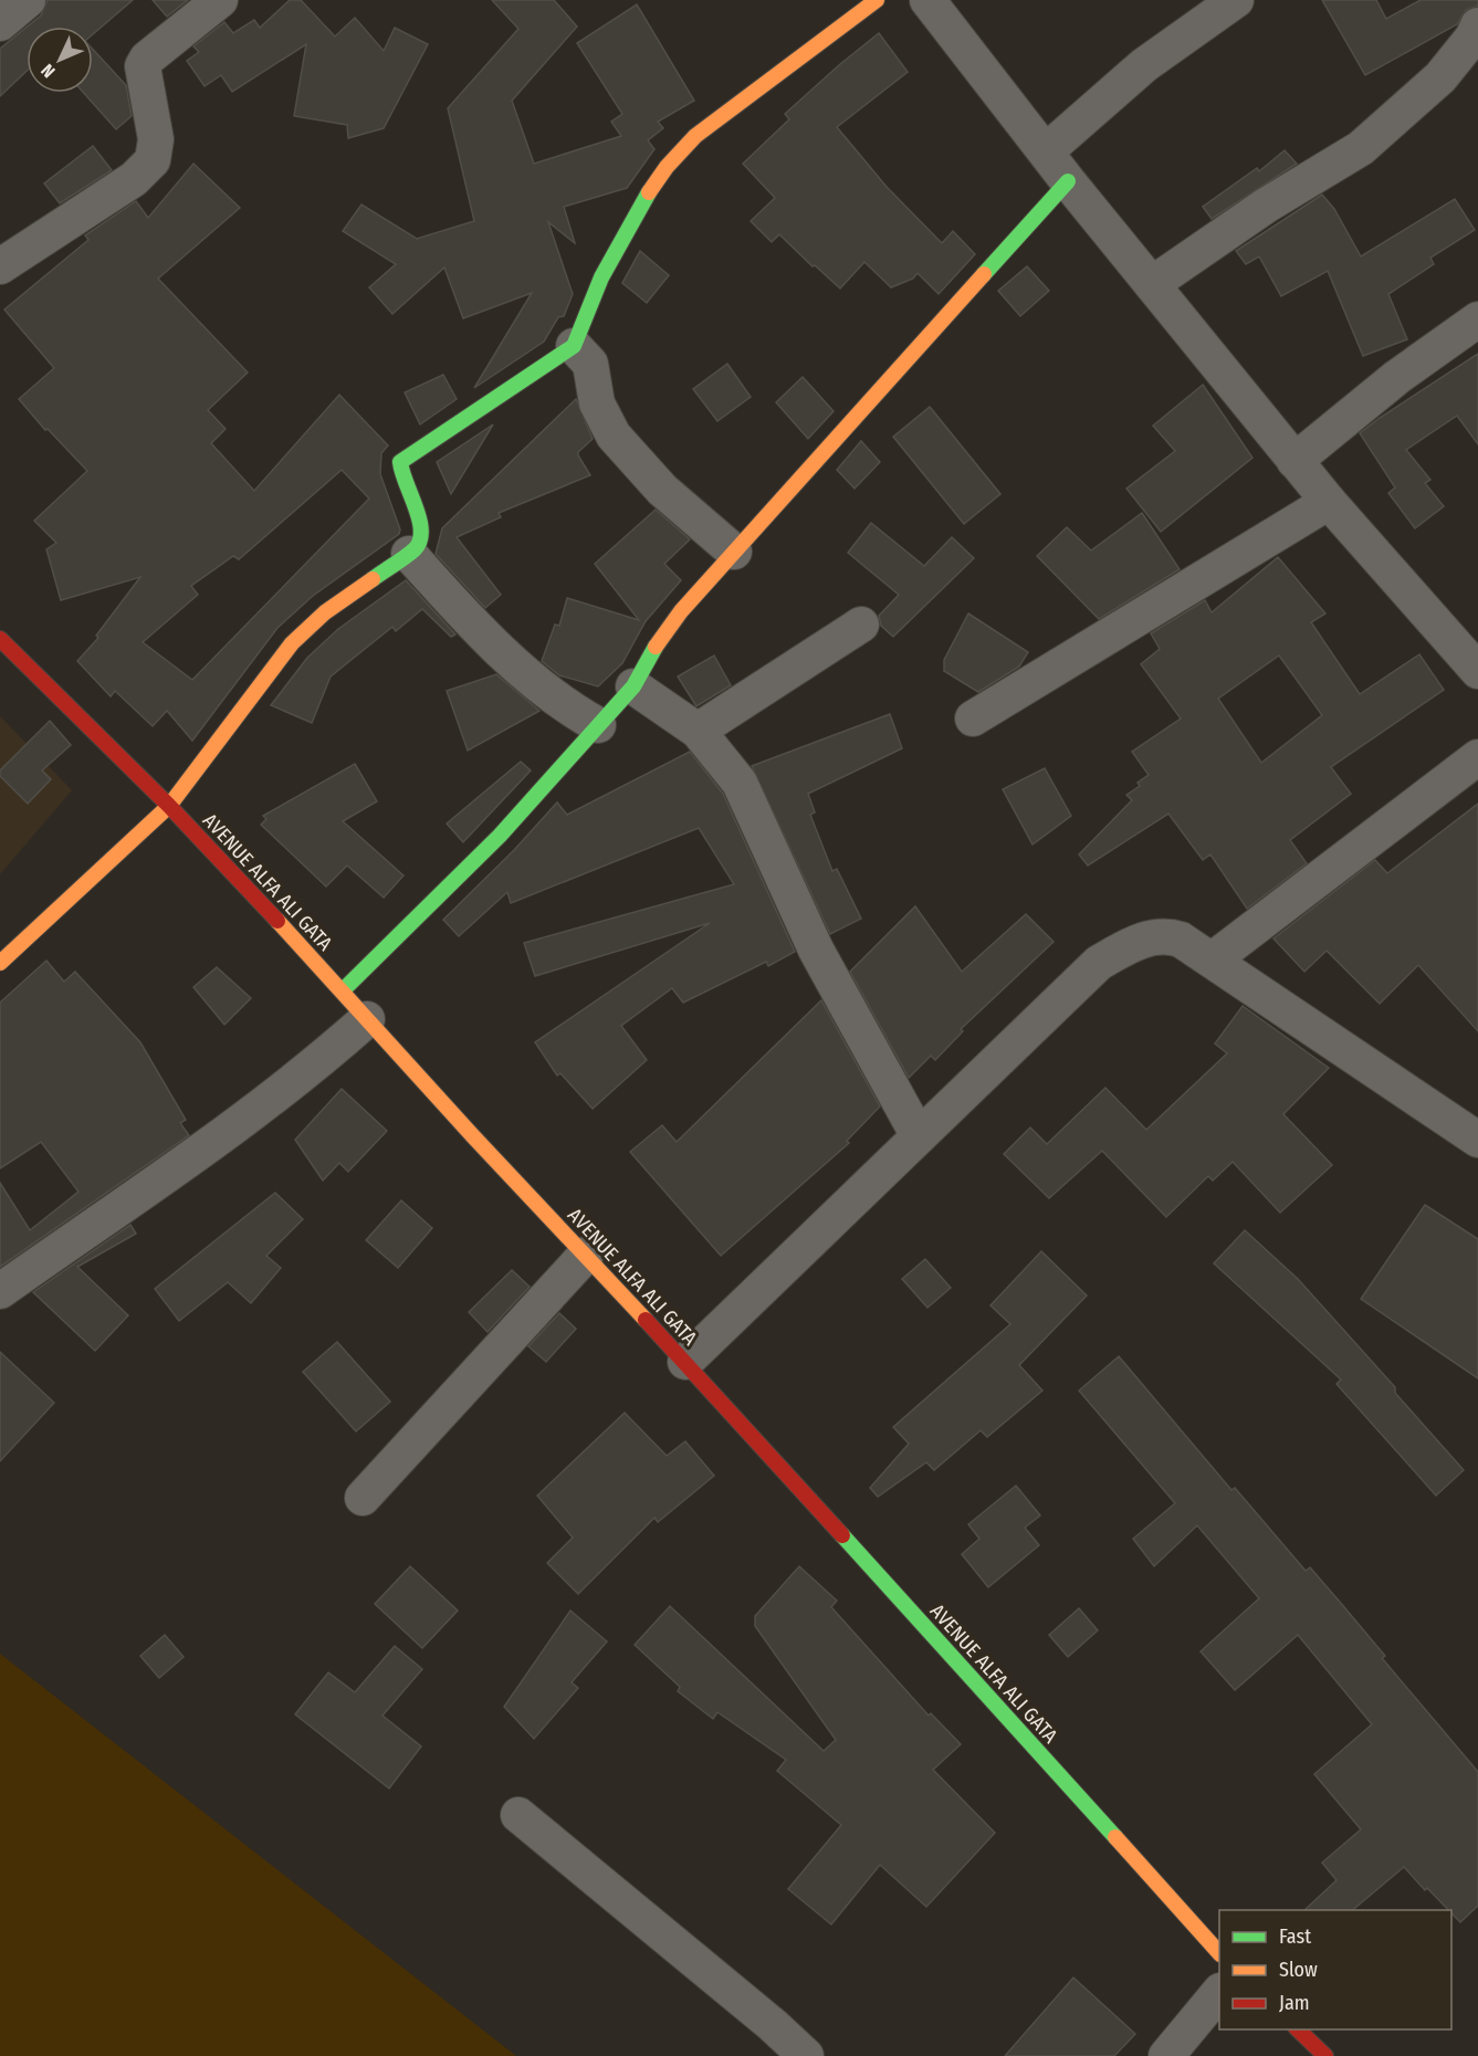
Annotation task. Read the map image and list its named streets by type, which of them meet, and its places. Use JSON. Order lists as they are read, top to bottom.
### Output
{
  "streets": {
    "street": ["AVENUE ALFA ALI GATA"]
  },
  "legend": ["Fast", "Slow", "Jam"],
  "north": "bottom left"
}
